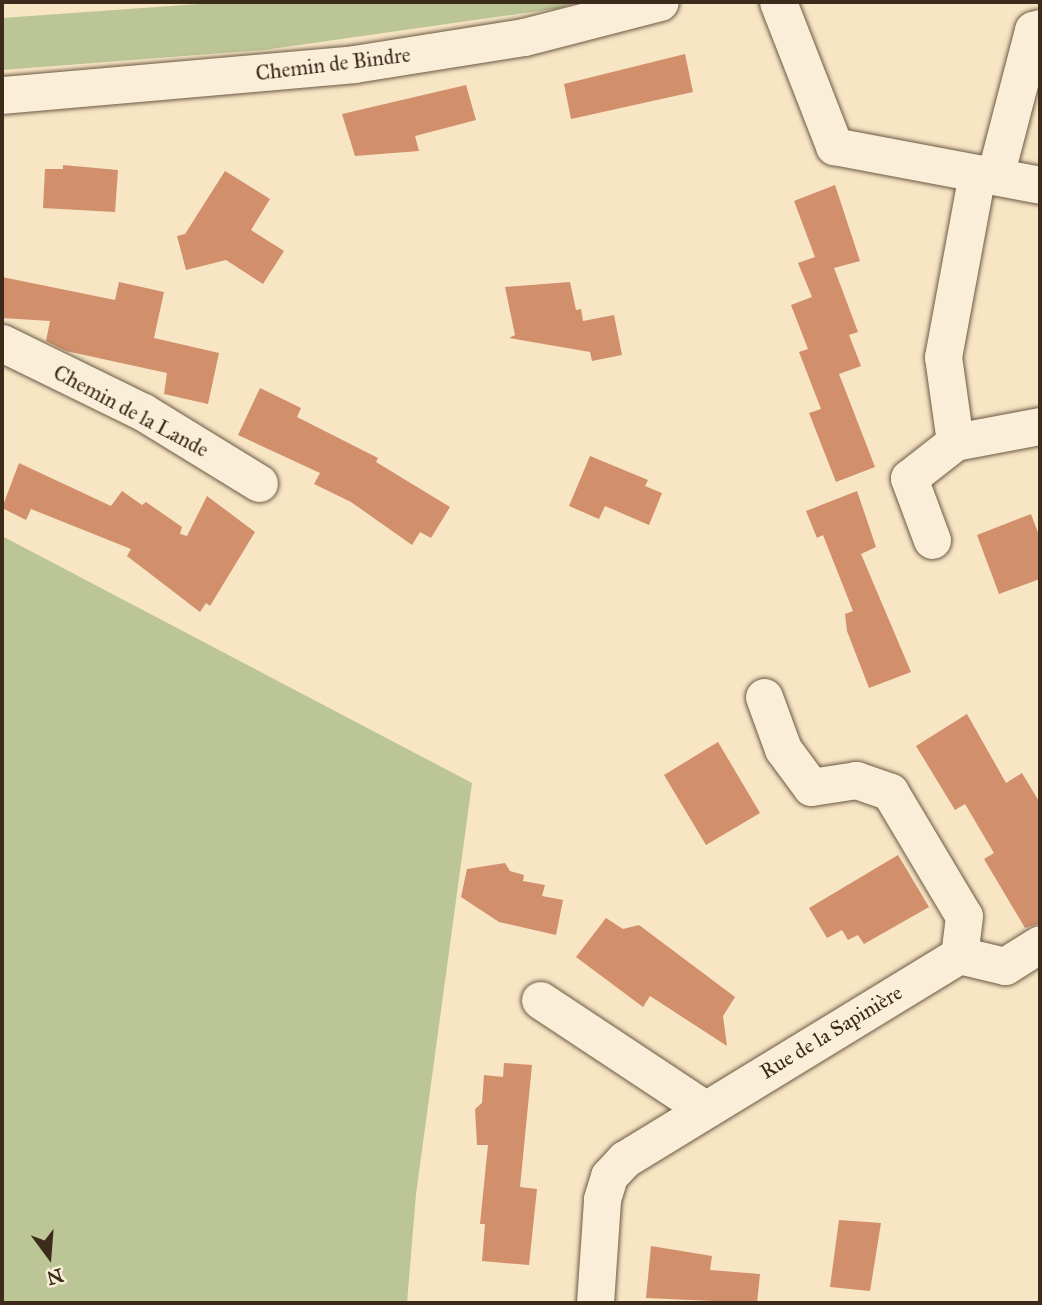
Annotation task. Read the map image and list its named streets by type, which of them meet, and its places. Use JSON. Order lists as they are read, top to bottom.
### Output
{
  "streets": {
    "street": ["Chemin de Bindre", "Chemin de la Lande", "Rue de la Sapinière"]
  },
  "north": "bottom"
}
